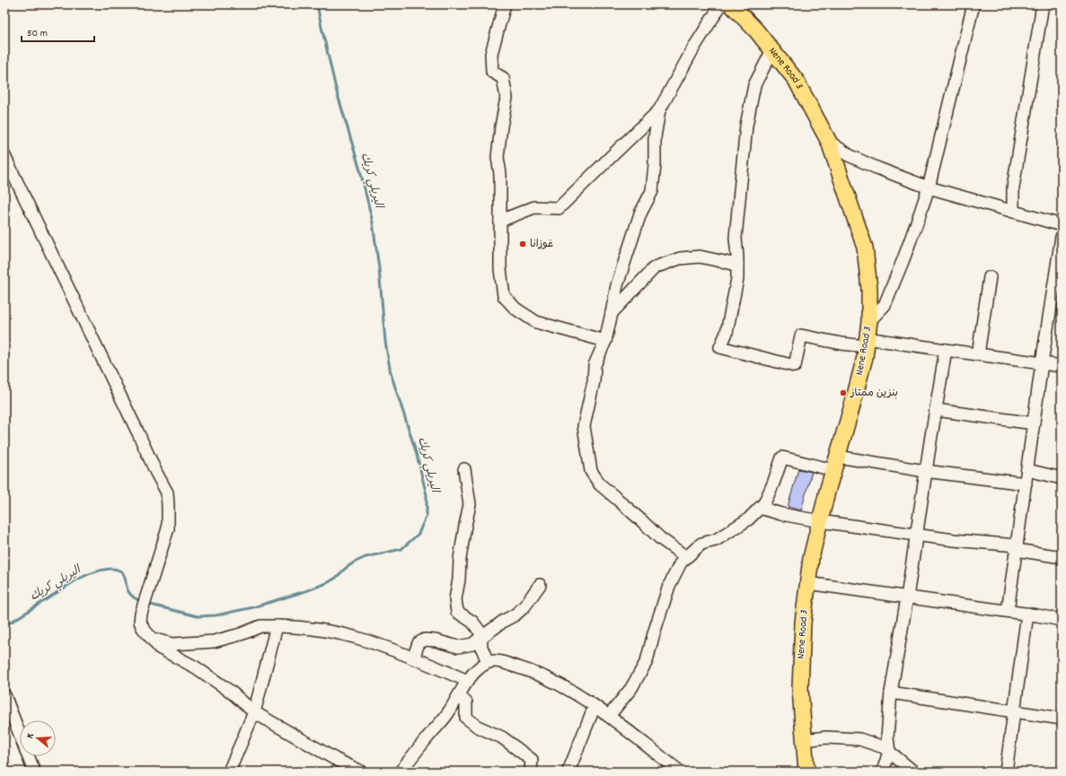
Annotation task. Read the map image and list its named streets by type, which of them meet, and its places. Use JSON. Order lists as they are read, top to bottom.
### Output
{
  "streets": {
    "main road": ["Nene Road 3"]
  },
  "water": ["اليريلي كريك"],
  "places": ["غوزانا", "بنزين ممتاز"],
  "scale_bar": "50 m",
  "north": "left"
}
